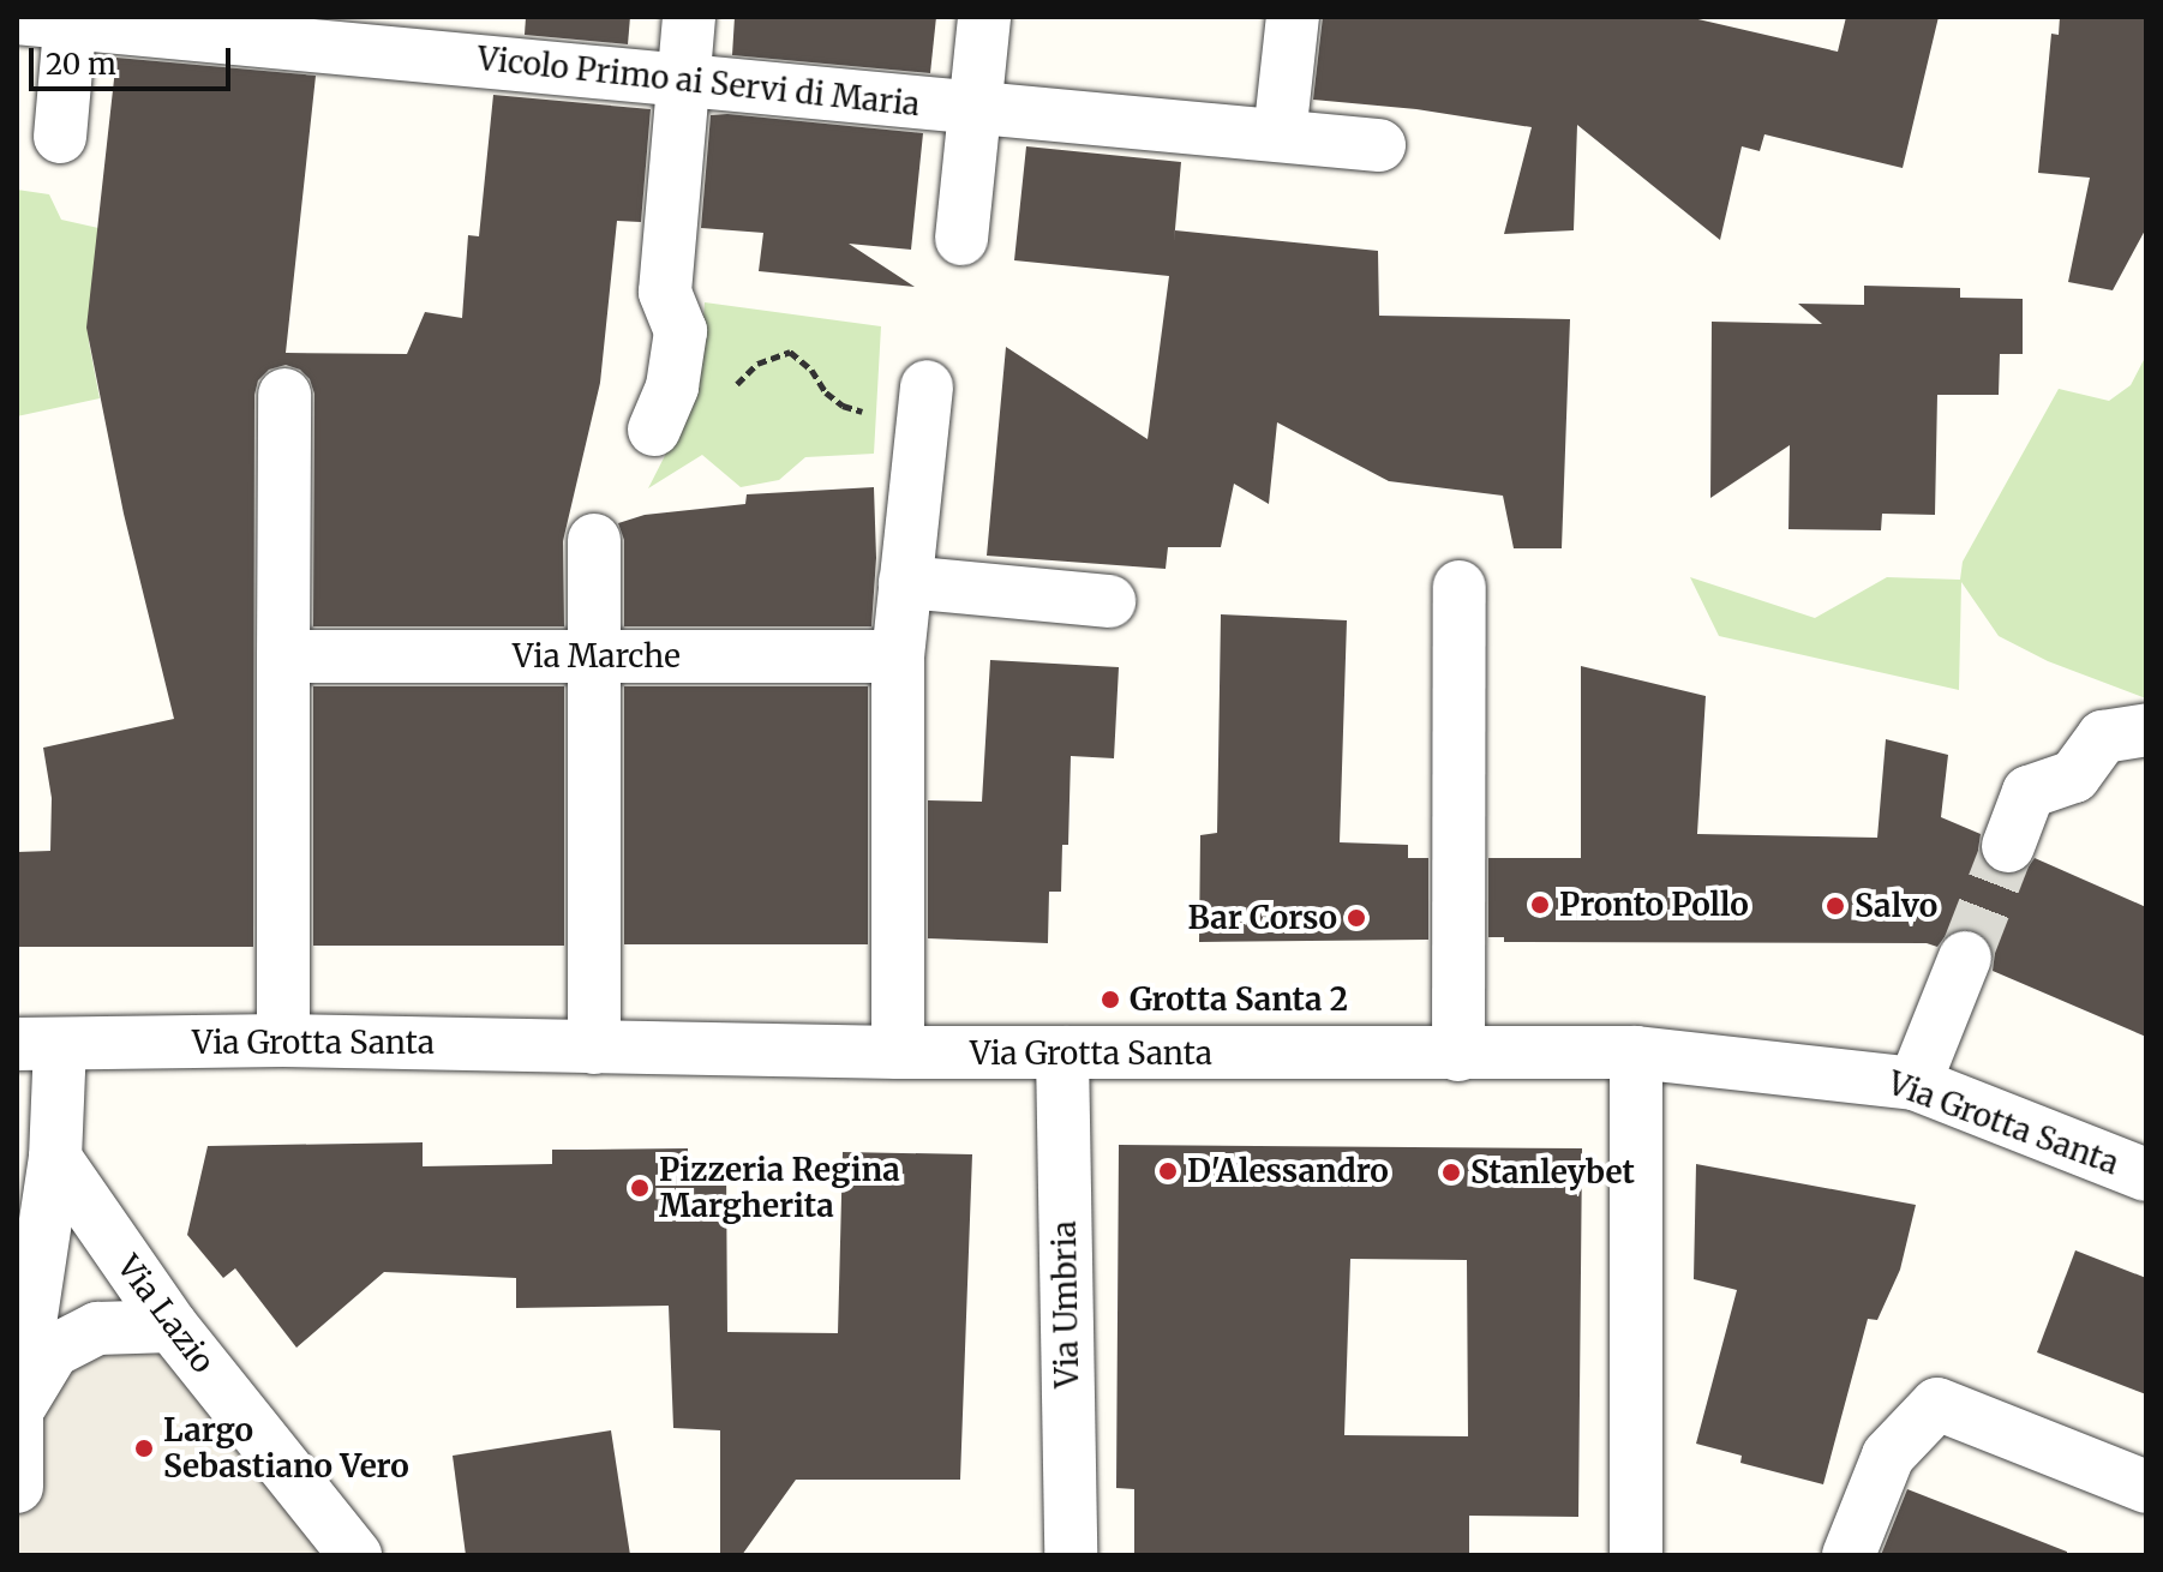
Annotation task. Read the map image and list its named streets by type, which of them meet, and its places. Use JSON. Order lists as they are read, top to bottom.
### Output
{
  "streets": {
    "street": [
      "Vicolo Primo ai Servi di Maria",
      "Via Marche",
      "Via Grotta Santa",
      "Via Umbria",
      "Via Lazio"
    ]
  },
  "crossings": [
    ["Via Grotta Santa", "Via Umbria"]
  ],
  "places": [
    "Pronto Pollo",
    "Salvo",
    "Bar Corso",
    "Grotta Santa 2",
    "D'Alessandro",
    "Stanleybet",
    "Pizzeria Regina Margherita",
    "Largo Sebastiano Vero"
  ],
  "scale_bar": "20 m"
}
